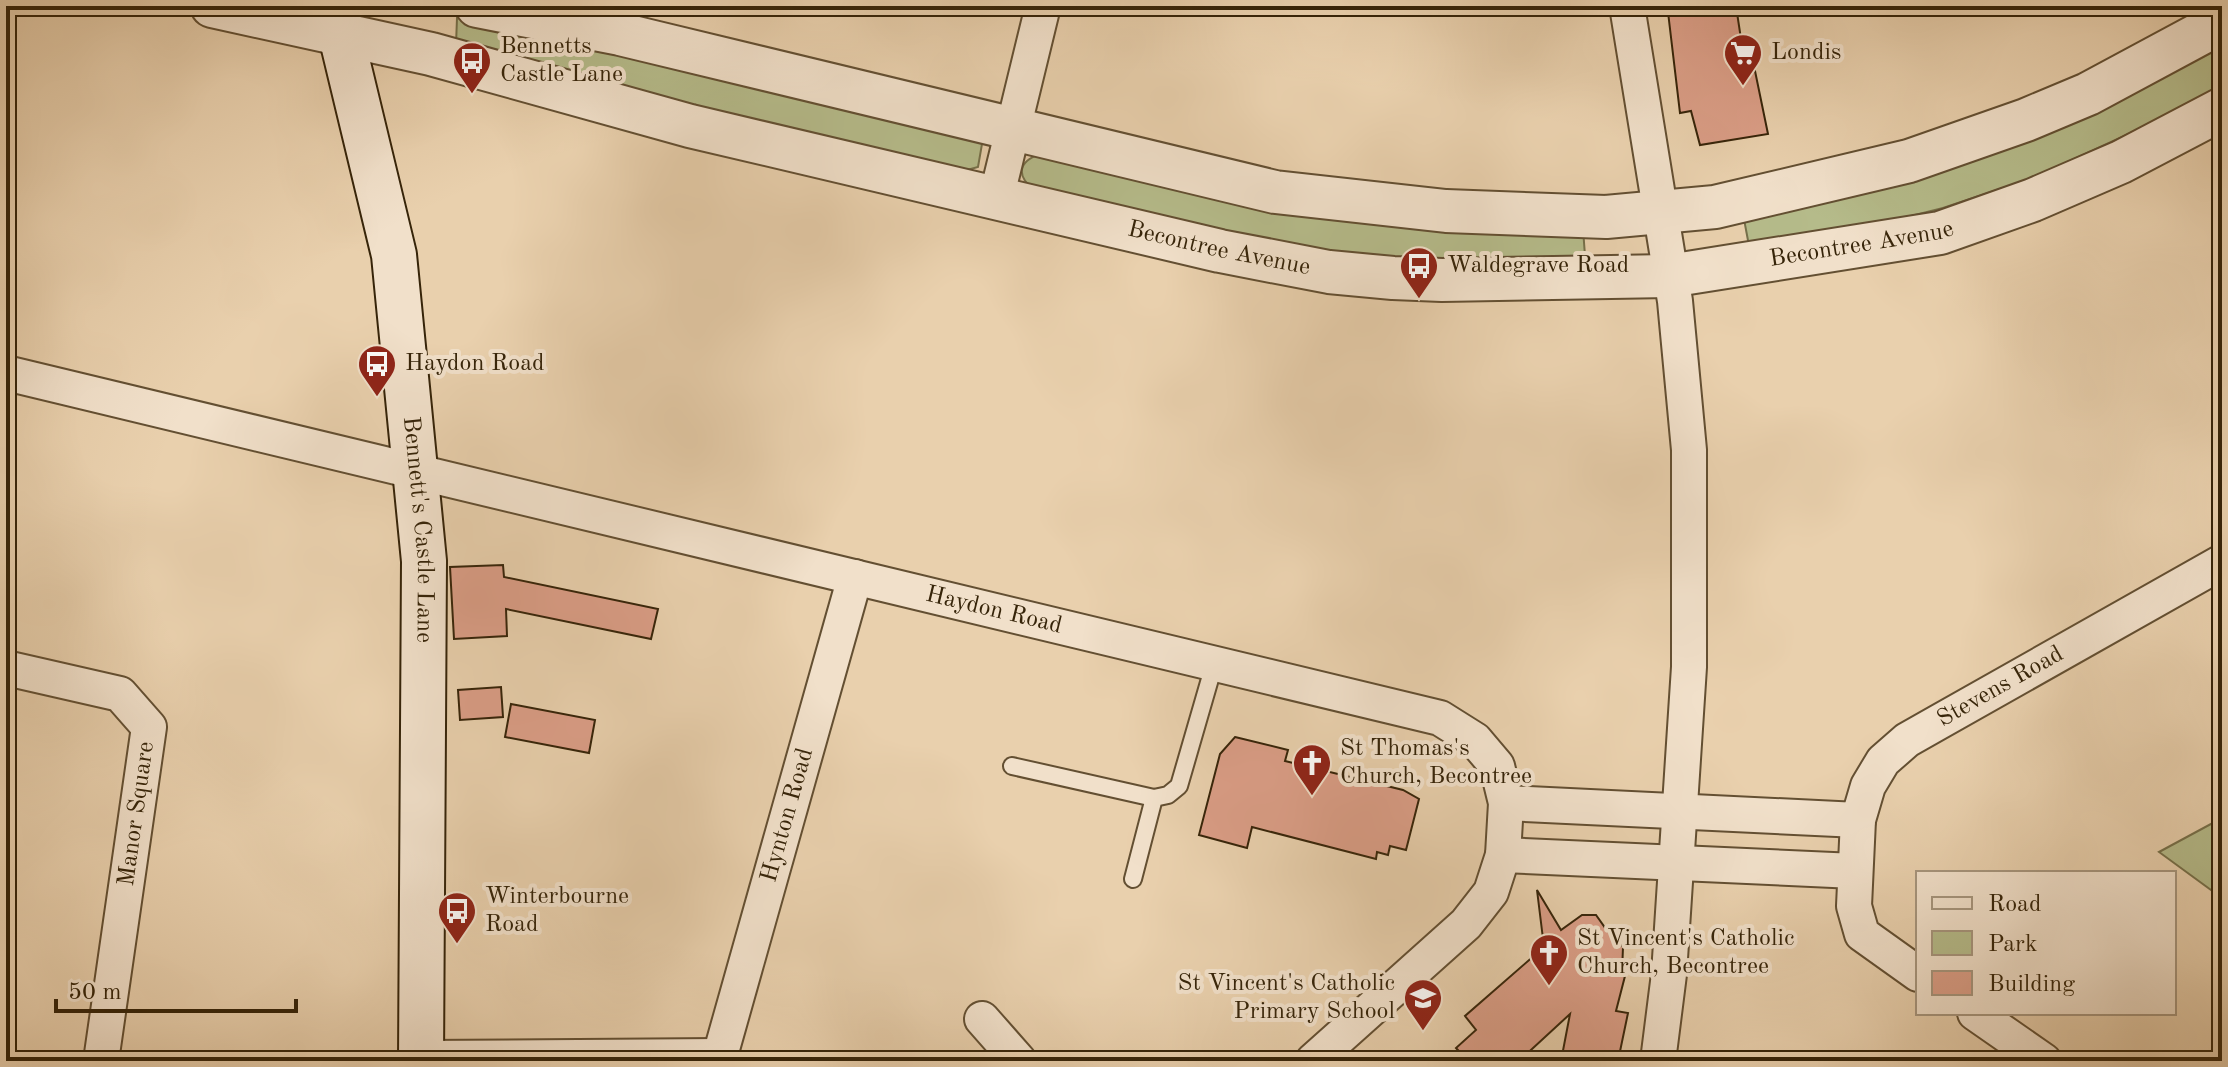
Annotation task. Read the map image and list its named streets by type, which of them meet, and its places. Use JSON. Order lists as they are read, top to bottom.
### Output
{
  "streets": {
    "main road": ["Bennett's Castle Lane"],
    "street": [
      "Becontree Avenue",
      "Haydon Road",
      "Stevens Road",
      "Manor Square",
      "Hynton Road"
    ]
  },
  "crossings": [
    ["Becontree Avenue", "Bennett's Castle Lane"],
    ["Bennett's Castle Lane", "Haydon Road"],
    ["Haydon Road", "Hynton Road"]
  ],
  "places": {
    "supermarket": ["Londis"],
    "bus stop": [
      "Bennetts Castle Lane",
      "Waldegrave Road",
      "Haydon Road",
      "Winterbourne Road"
    ],
    "church": ["St Thomas's Church, Becontree", "St Vincent's Catholic Church, Becontree"],
    "school or university": ["St Vincent's Catholic Primary School"]
  },
  "legend": ["Road", "Park", "Building"],
  "scale_bar": "50 m"
}
